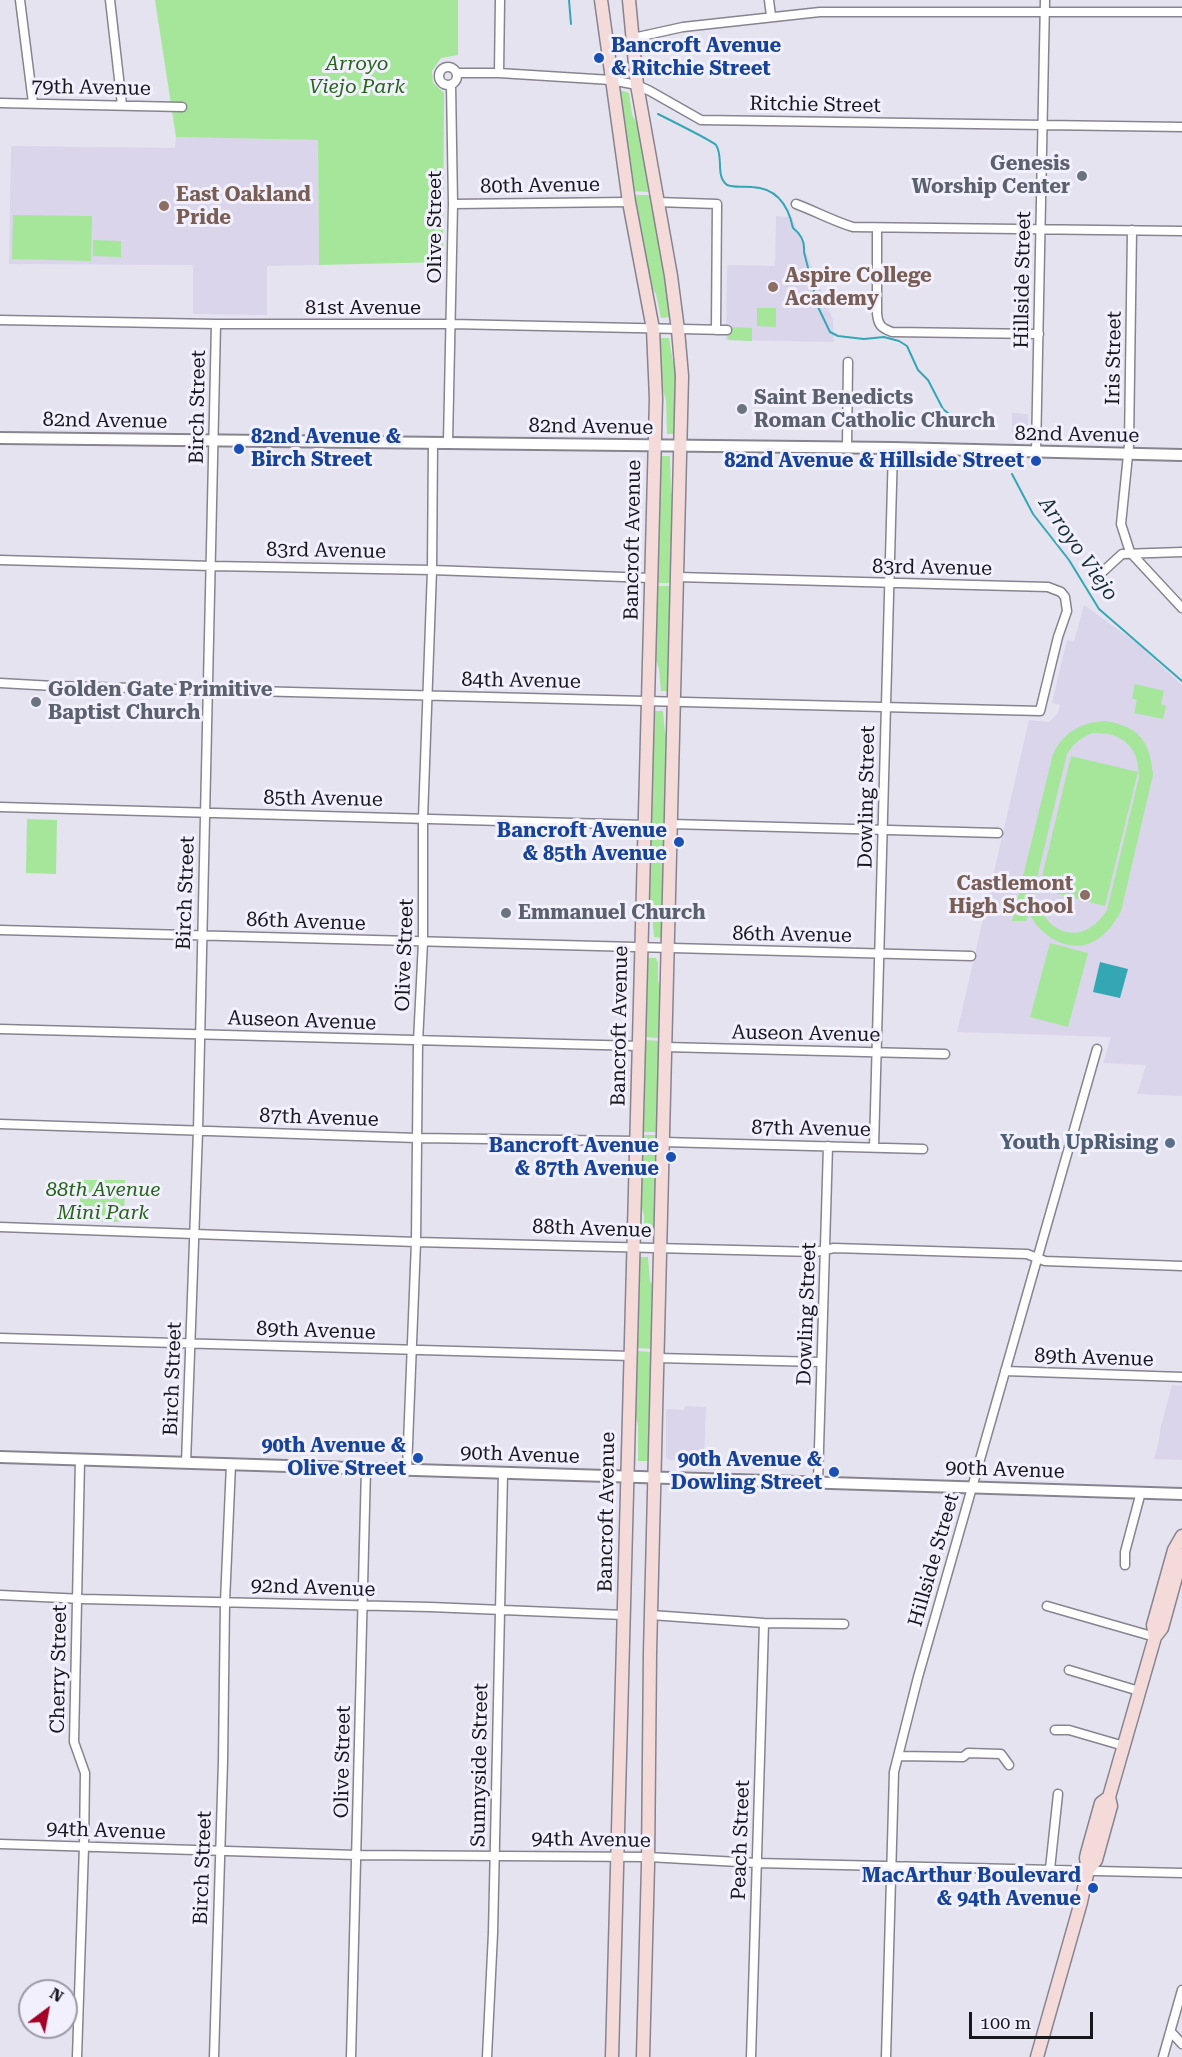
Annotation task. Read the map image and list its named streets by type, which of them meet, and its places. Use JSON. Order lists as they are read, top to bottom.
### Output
{
  "streets": {
    "main road": ["Bancroft Avenue"],
    "street": [
      "79th Avenue",
      "Ritchie Street",
      "80th Avenue",
      "Olive Street",
      "Hillside Street",
      "81st Avenue",
      "Iris Street",
      "Birch Street",
      "82nd Avenue",
      "83rd Avenue",
      "84th Avenue",
      "Dowling Street",
      "85th Avenue",
      "86th Avenue",
      "Auseon Avenue",
      "87th Avenue",
      "88th Avenue",
      "89th Avenue",
      "90th Avenue",
      "92nd Avenue",
      "Cherry Street",
      "Sunnyside Street",
      "94th Avenue",
      "Peach Street"
    ]
  },
  "crossings": [
    ["Ritchie Street", "Olive Street"],
    ["Ritchie Street", "Hillside Street"],
    ["Ritchie Street", "Bancroft Avenue"],
    ["80th Avenue", "Olive Street"],
    ["80th Avenue", "Bancroft Avenue"],
    ["Olive Street", "81st Avenue"],
    ["Olive Street", "82nd Avenue"],
    ["Olive Street", "83rd Avenue"],
    ["Olive Street", "84th Avenue"],
    ["Olive Street", "85th Avenue"],
    ["Olive Street", "86th Avenue"],
    ["Olive Street", "Auseon Avenue"],
    ["Olive Street", "87th Avenue"],
    ["Olive Street", "88th Avenue"],
    ["Olive Street", "89th Avenue"],
    ["Olive Street", "90th Avenue"],
    ["Olive Street", "92nd Avenue"],
    ["Olive Street", "94th Avenue"],
    ["Hillside Street", "82nd Avenue"],
    ["Hillside Street", "88th Avenue"],
    ["Hillside Street", "89th Avenue"],
    ["Hillside Street", "90th Avenue"],
    ["Hillside Street", "94th Avenue"],
    ["81st Avenue", "Birch Street"],
    ["81st Avenue", "Bancroft Avenue"],
    ["Iris Street", "82nd Avenue"],
    ["Birch Street", "82nd Avenue"],
    ["Birch Street", "83rd Avenue"],
    ["Birch Street", "84th Avenue"],
    ["Birch Street", "85th Avenue"],
    ["Birch Street", "86th Avenue"],
    ["Birch Street", "Auseon Avenue"],
    ["Birch Street", "87th Avenue"],
    ["Birch Street", "88th Avenue"],
    ["Birch Street", "89th Avenue"],
    ["Birch Street", "90th Avenue"],
    ["Birch Street", "92nd Avenue"],
    ["Birch Street", "94th Avenue"],
    ["82nd Avenue", "Bancroft Avenue"],
    ["82nd Avenue", "Dowling Street"],
    ["Bancroft Avenue", "83rd Avenue"],
    ["Bancroft Avenue", "84th Avenue"],
    ["Bancroft Avenue", "85th Avenue"],
    ["Bancroft Avenue", "86th Avenue"],
    ["Bancroft Avenue", "Auseon Avenue"],
    ["Bancroft Avenue", "87th Avenue"],
    ["Bancroft Avenue", "88th Avenue"],
    ["Bancroft Avenue", "89th Avenue"],
    ["Bancroft Avenue", "90th Avenue"],
    ["Bancroft Avenue", "92nd Avenue"],
    ["Bancroft Avenue", "94th Avenue"],
    ["83rd Avenue", "84th Avenue"],
    ["83rd Avenue", "Dowling Street"],
    ["84th Avenue", "Dowling Street"],
    ["Dowling Street", "86th Avenue"],
    ["Dowling Street", "Auseon Avenue"],
    ["Dowling Street", "87th Avenue"],
    ["Dowling Street", "88th Avenue"],
    ["Dowling Street", "90th Avenue"],
    ["90th Avenue", "Cherry Street"],
    ["90th Avenue", "Sunnyside Street"],
    ["92nd Avenue", "Cherry Street"],
    ["92nd Avenue", "Sunnyside Street"],
    ["Cherry Street", "94th Avenue"],
    ["Sunnyside Street", "94th Avenue"],
    ["94th Avenue", "Peach Street"]
  ],
  "water": ["Arroyo Viejo"],
  "parks": ["Arroyo Viejo Park", "88th Avenue Mini Park"],
  "places": [
    "Bancroft Avenue & Ritchie Street",
    "Genesis Worship Center",
    "East Oakland Pride",
    "Aspire College Academy",
    "Saint Benedicts Roman Catholic Church",
    "82nd Avenue & Birch Street",
    "82nd Avenue & Hillside Street",
    "Golden Gate Primitive Baptist Church",
    "Bancroft Avenue & 85th Avenue",
    "Castlemont High School",
    "Emmanuel Church",
    "Youth UpRising",
    "Bancroft Avenue & 87th Avenue",
    "90th Avenue & Olive Street",
    "90th Avenue & Dowling Street",
    "MacArthur Boulevard & 94th Avenue"
  ],
  "scale_bar": "100 m",
  "north": "top right"
}
